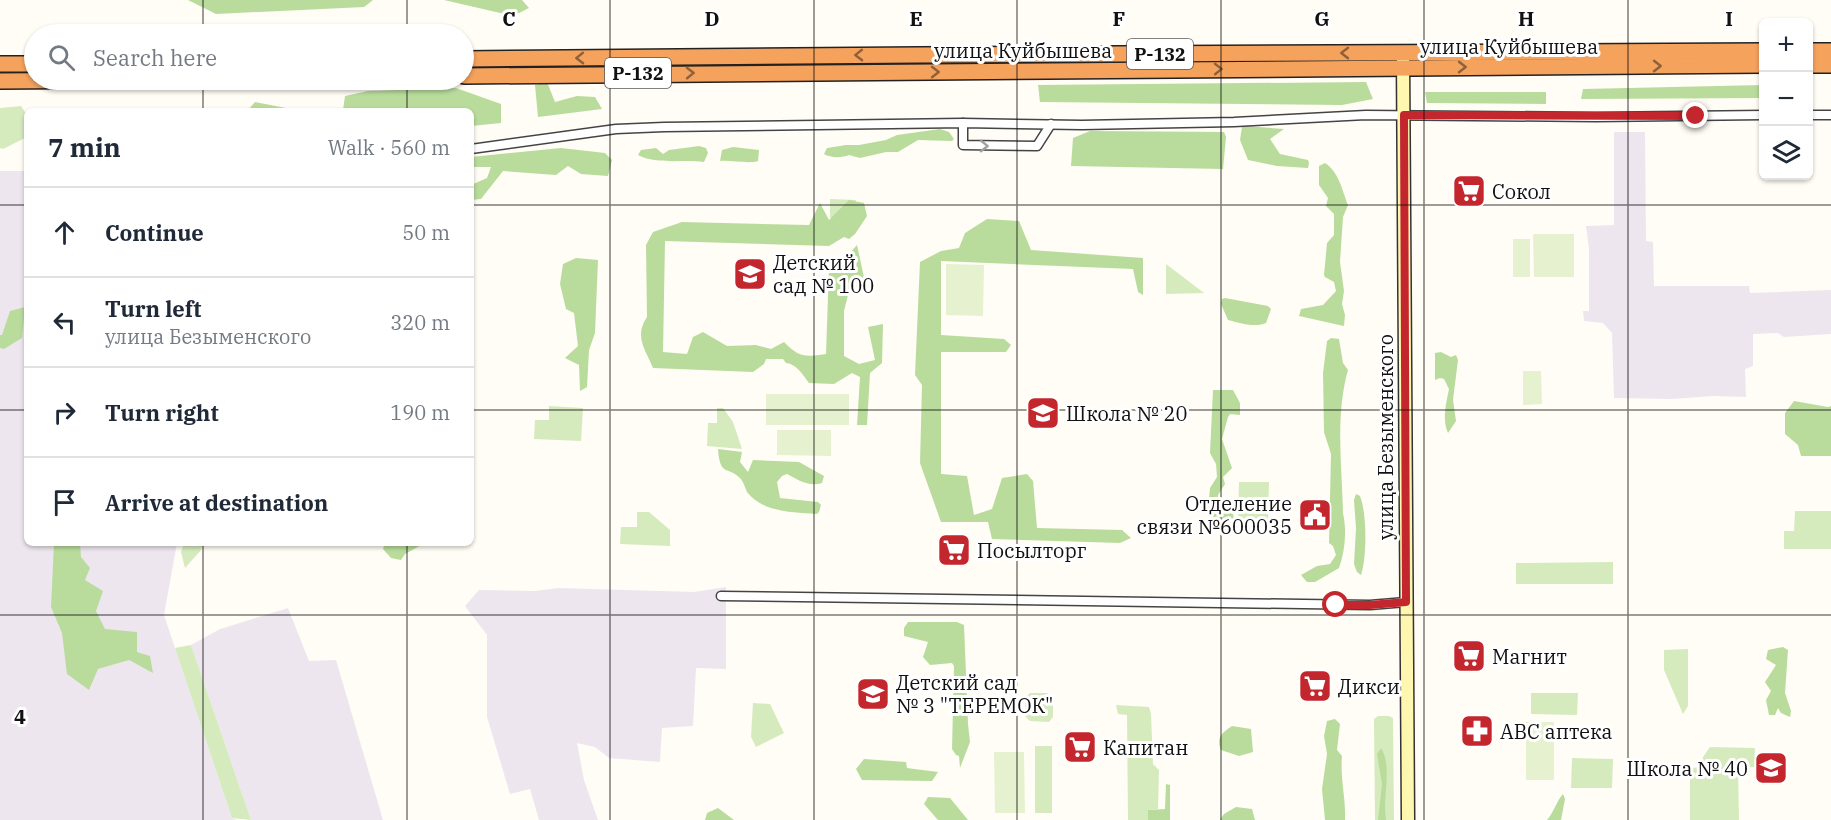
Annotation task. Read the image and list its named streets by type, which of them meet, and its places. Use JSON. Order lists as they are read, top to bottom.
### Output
{
  "streets": {
    "highway": ["улица Куйбышева", "Р-132"],
    "main road": ["улица Безыменского"]
  },
  "crossings": [
    ["улица Куйбышева", "улица Безыменского"]
  ],
  "places": {
    "supermarket": [
      "Сокол",
      "Посылторг",
      "Магнит",
      "Дикси",
      "Капитан"
    ],
    "school or university": [
      "Детский сад № 100",
      "Школа № 20",
      "Детский сад № 3 \"ТЕРЕМОК\"",
      "Школа № 40"
    ],
    "public building": ["Отделение связи №600035"],
    "pharmacy": ["АВС аптека"]
  },
  "page": {
    "map_buttons": ["+", "−"],
    "search": "Search here",
    "heading": ["7 min", "Walk · 560 m"],
    "list": [
      ["Continue", "50 m"],
      ["Turn left", "улица Безыменского", "320 m"],
      ["Turn right", "190 m"],
      "Arrive at destination"
    ]
  },
  "grid": {
    "columns": [
      "C",
      "D",
      "E",
      "F",
      "G",
      "H",
      "I"
    ],
    "rows": ["4"]
  }
}
